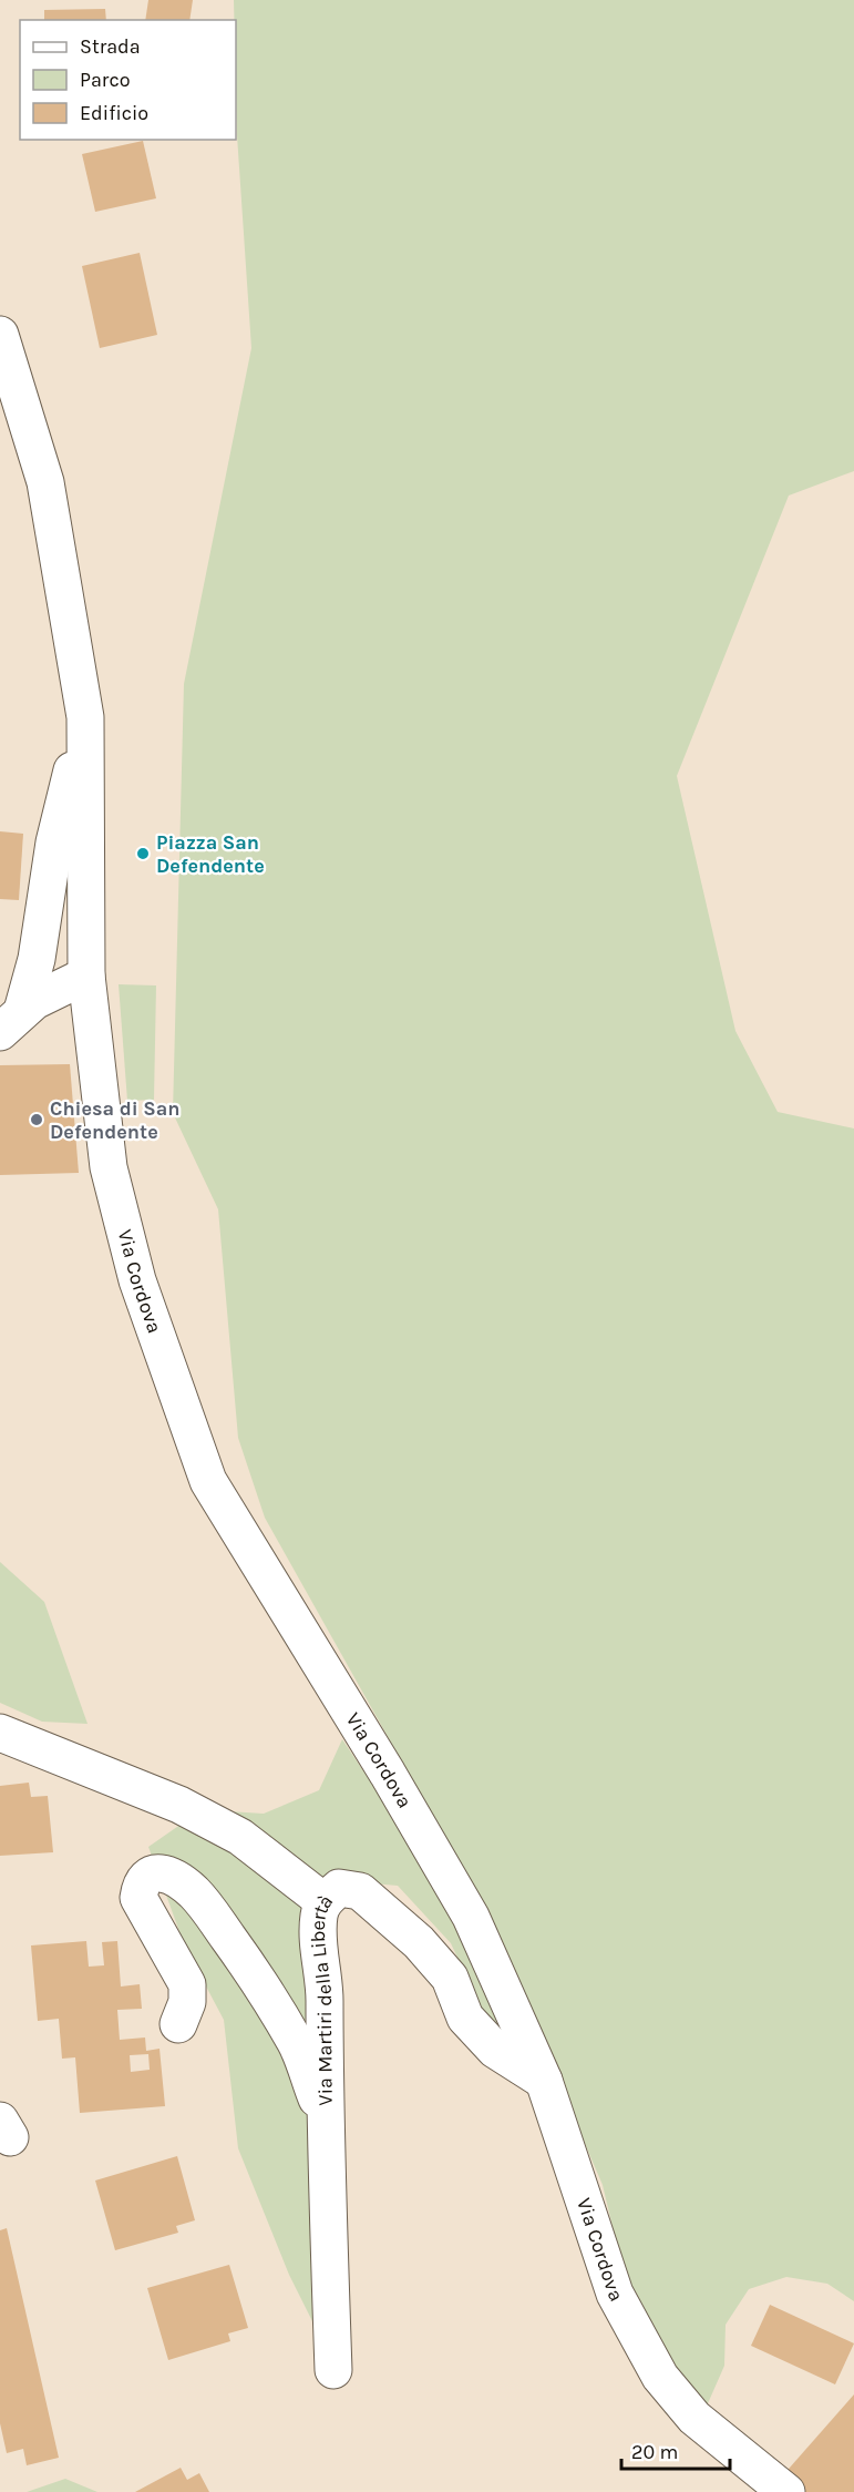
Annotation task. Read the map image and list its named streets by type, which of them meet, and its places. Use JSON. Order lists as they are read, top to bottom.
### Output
{
  "streets": {
    "street": ["Via Cordova", "Via Martiri della Libertà"]
  },
  "crossings": [
    ["Via Cordova", "Via Martiri della Libertà"]
  ],
  "places": ["Piazza San Defendente", "Chiesa di San Defendente"],
  "legend": ["Strada", "Parco", "Edificio"],
  "scale_bar": "20 m"
}
